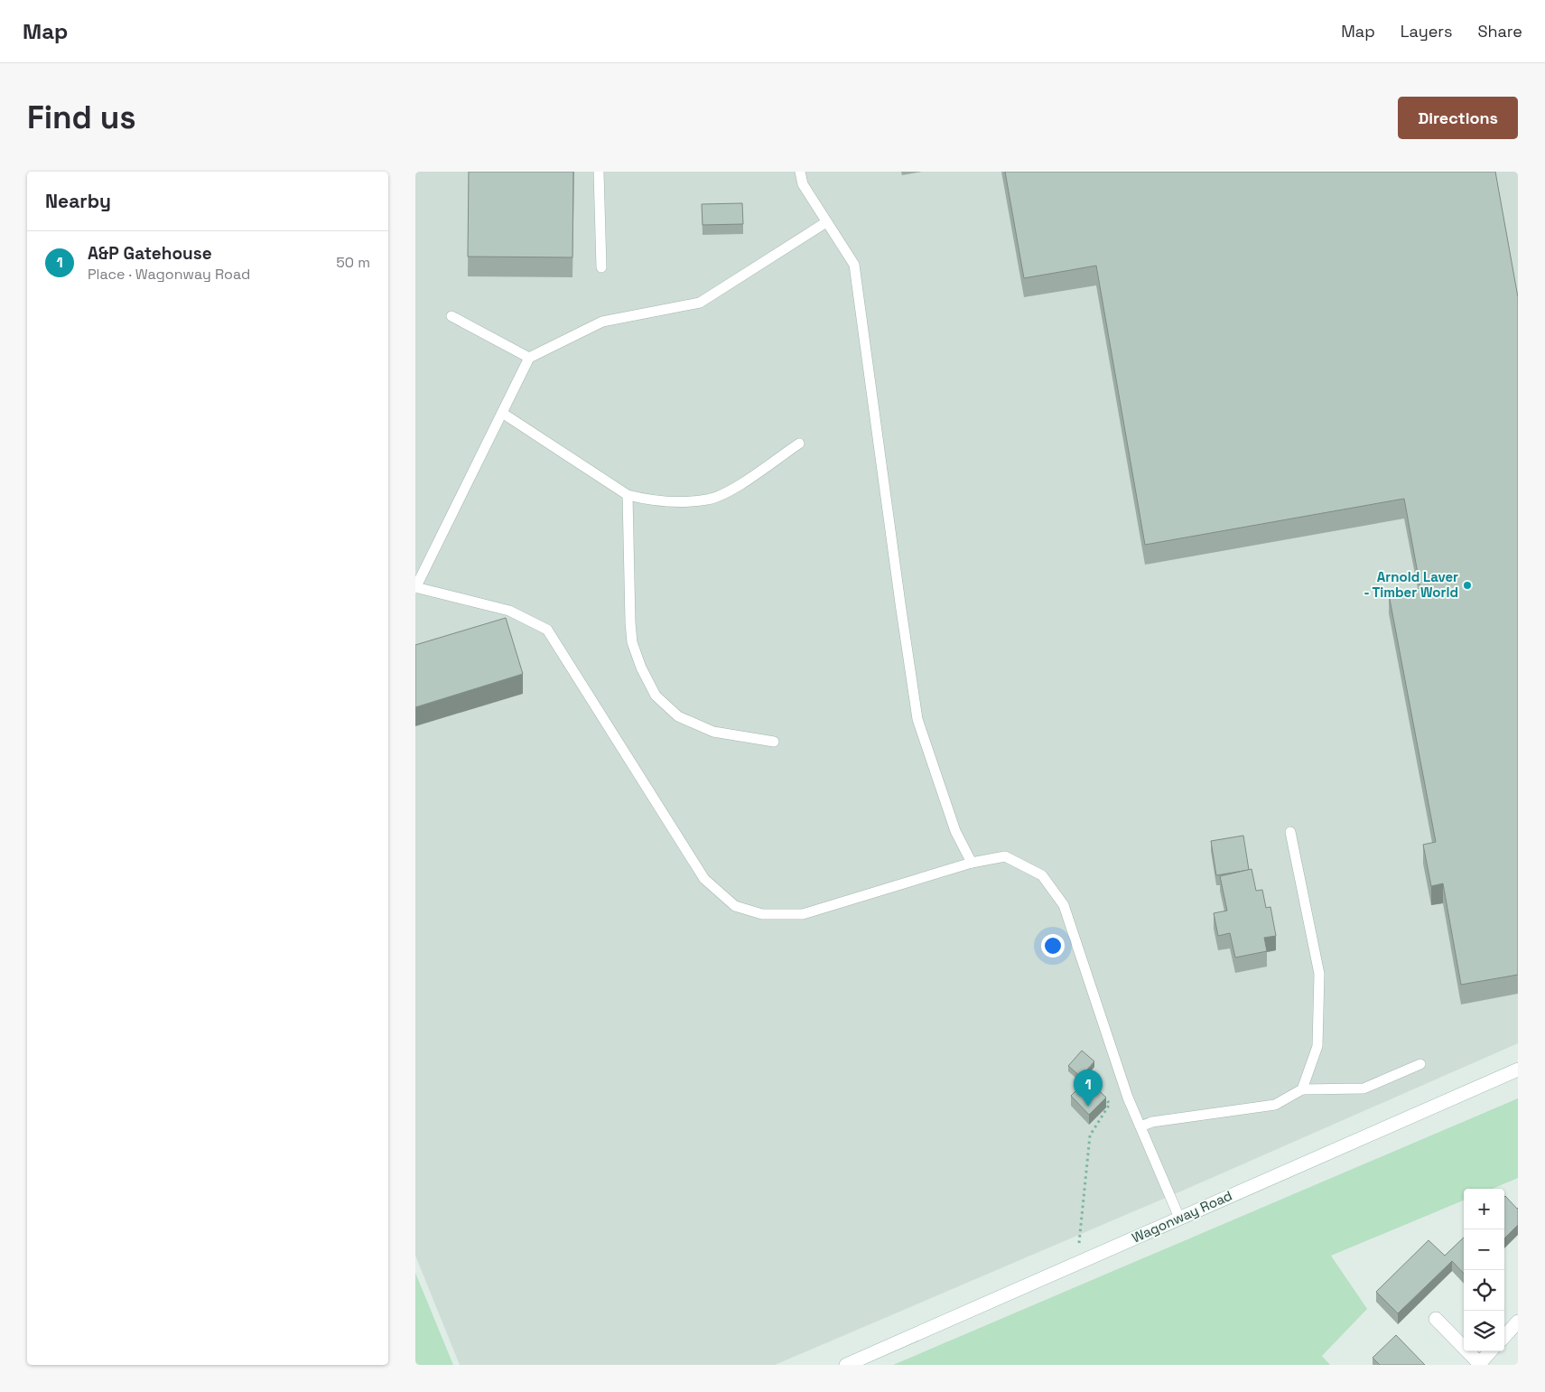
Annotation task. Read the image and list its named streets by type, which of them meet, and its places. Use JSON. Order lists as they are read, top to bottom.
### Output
{
  "streets": {
    "main road": ["Wagonway Road"]
  },
  "places": ["Arnold Laver - Timber World"],
  "page": {
    "header": "Map",
    "nav": ["Map", "Layers", "Share"],
    "buttons": "Directions",
    "title": "Find us",
    "heading": "Nearby",
    "list": [
      {
        "mark": "1",
        "name": "A&P Gatehouse",
        "note": "Place · Wagonway Road",
        "value": "50 m"
      }
    ],
    "pins": "1",
    "map_buttons": ["+", "−"]
  }
}
